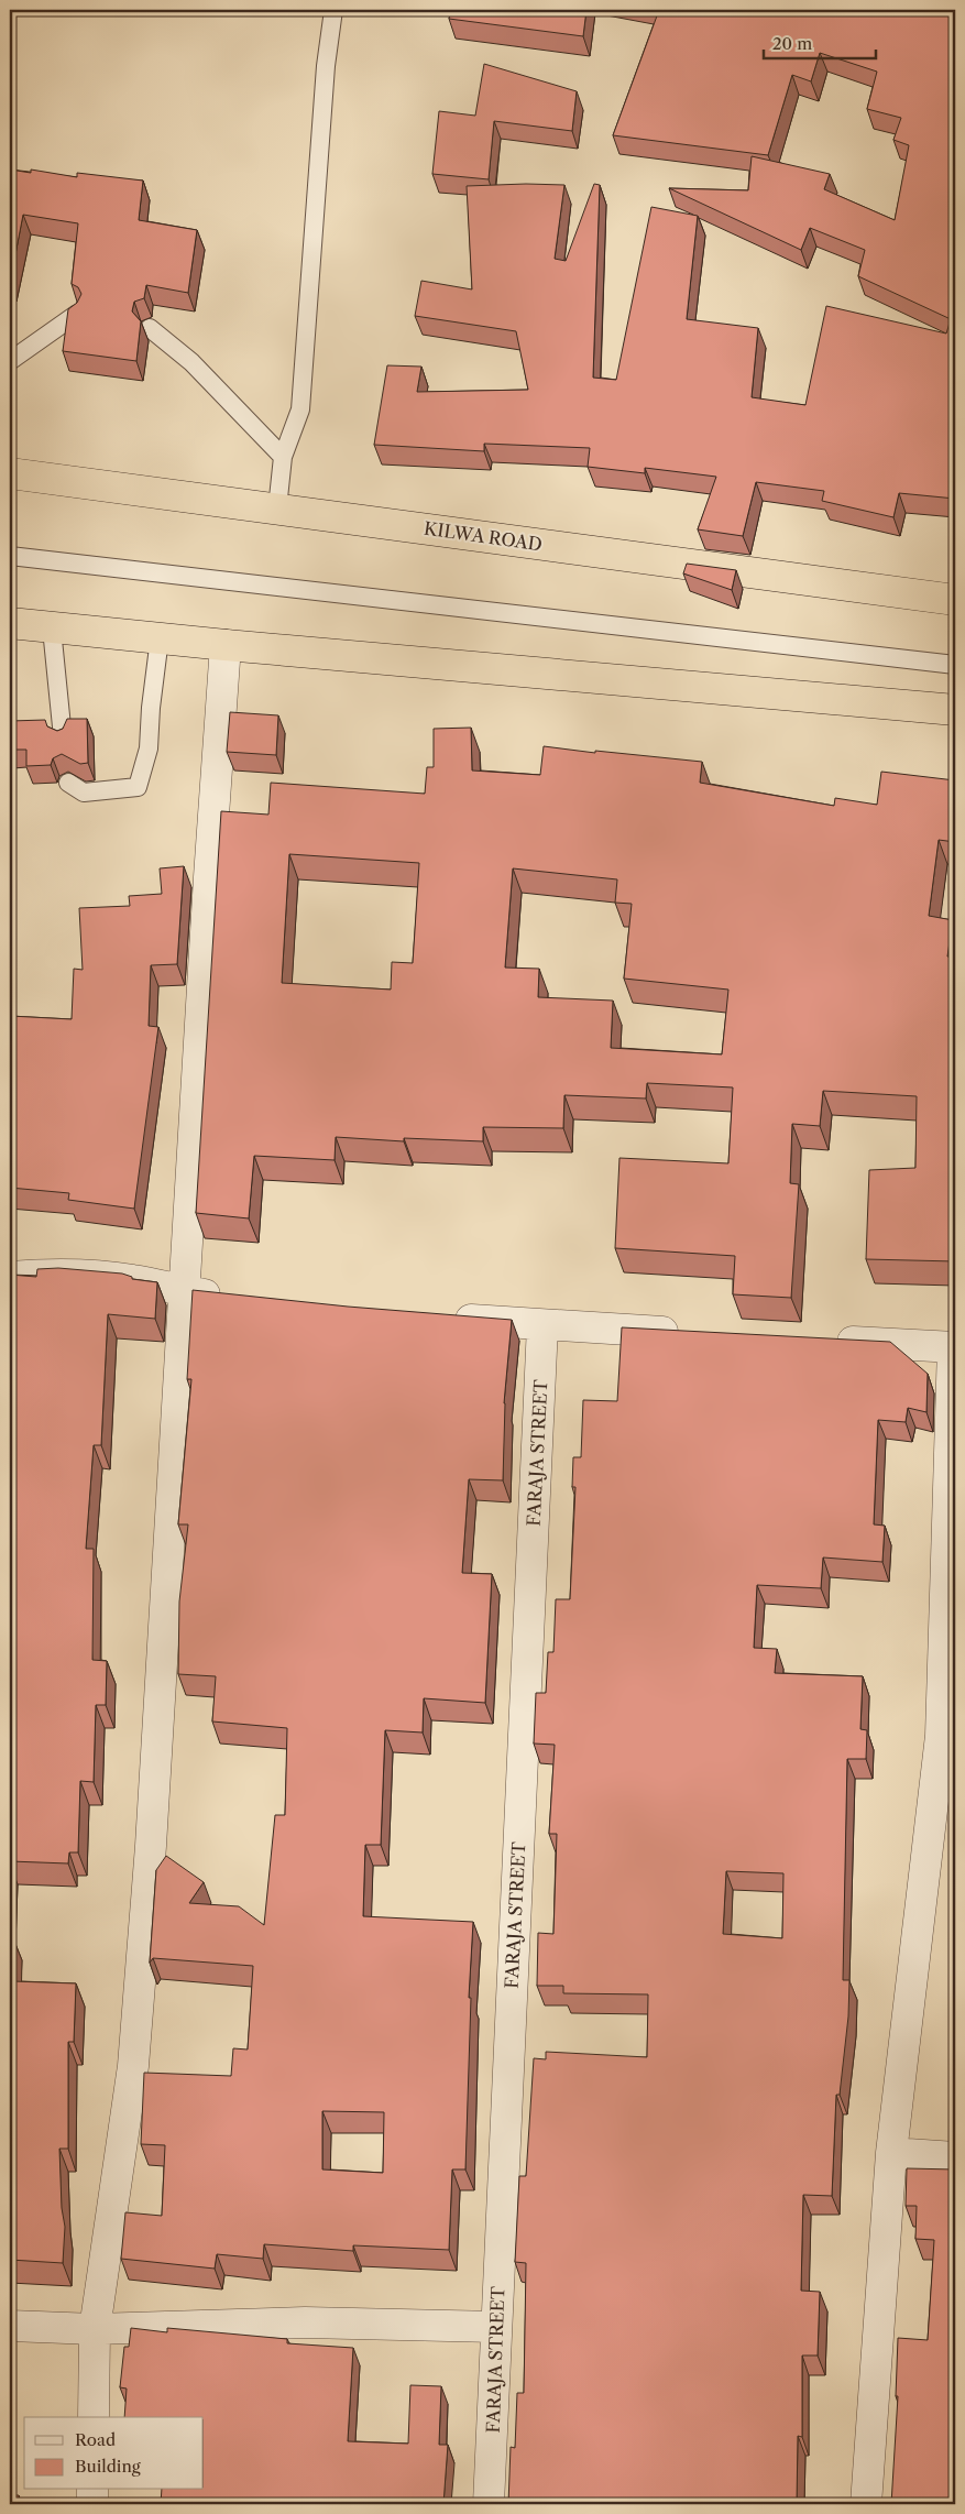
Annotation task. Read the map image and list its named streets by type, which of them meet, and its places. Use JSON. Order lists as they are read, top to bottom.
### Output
{
  "streets": {
    "highway": ["KILWA ROAD"],
    "street": ["FARAJA STREET"]
  },
  "legend": ["Road", "Building"],
  "scale_bar": "20 m"
}
